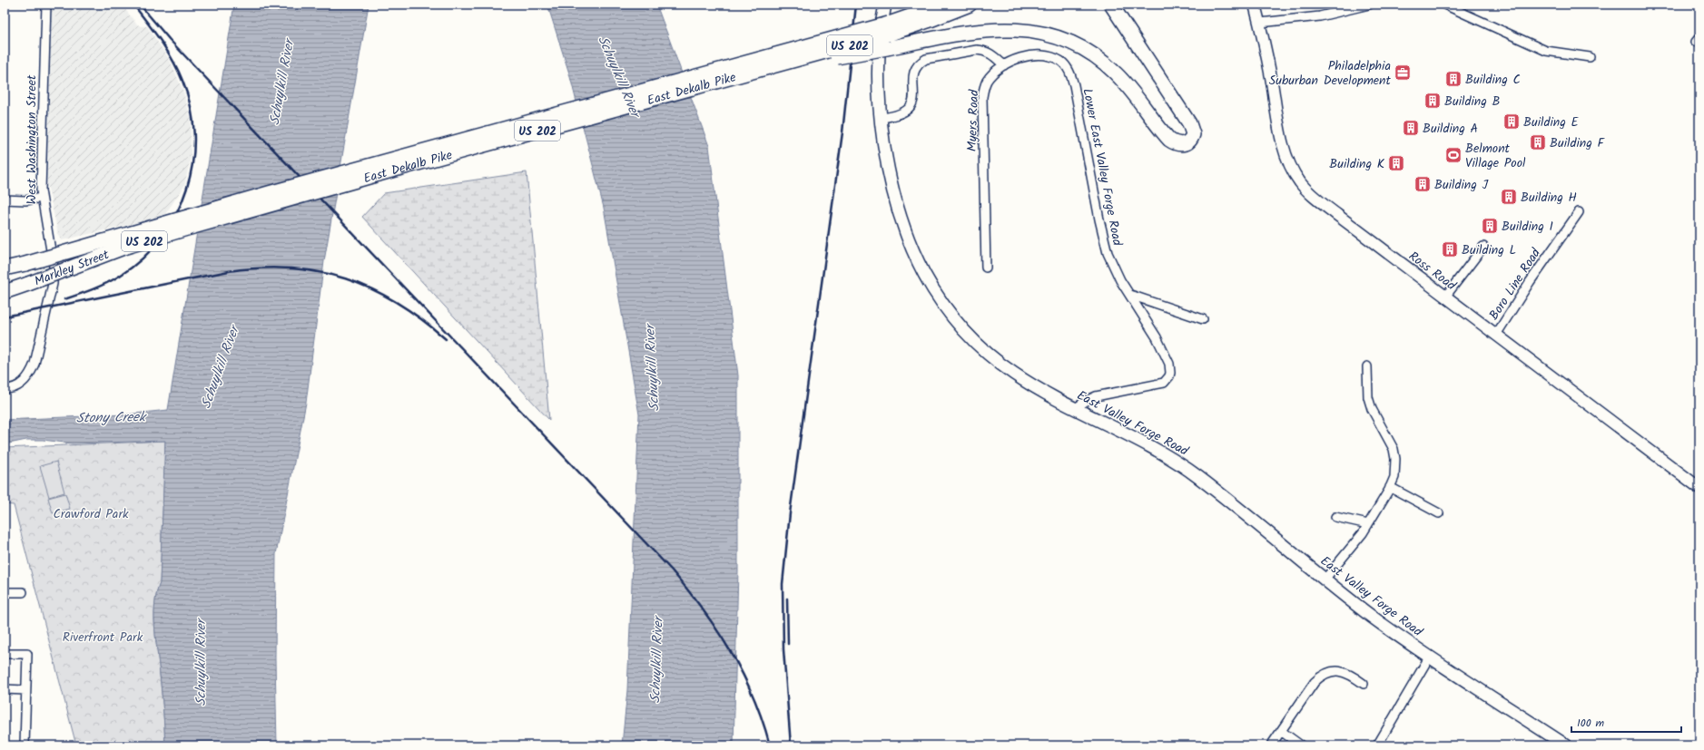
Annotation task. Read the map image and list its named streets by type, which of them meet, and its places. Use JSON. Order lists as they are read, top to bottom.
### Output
{
  "streets": {
    "highway": ["US 202", "East Dekalb Pike", "Markley Street"],
    "main road": ["East Valley Forge Road"],
    "street": [
      "Myers Road",
      "West Washington Street",
      "Lower East Valley Forge Road",
      "Ross Road",
      "Boro Line Road"
    ]
  },
  "crossings": [
    ["East Dekalb Pike", "Markley Street"],
    ["Myers Road", "Lower East Valley Forge Road"],
    ["Lower East Valley Forge Road", "East Valley Forge Road"],
    ["Ross Road", "Boro Line Road"]
  ],
  "water": ["Schuylkill River", "Stony Creek"],
  "parks": ["Crawford Park", "Riverfront Park"],
  "places": {
    "office": ["Philadelphia Suburban Development"],
    "building": [
      "Building C",
      "Building B",
      "Building E",
      "Building A",
      "Building F",
      "Building K",
      "Building J",
      "Building H",
      "Building I",
      "Building L"
    ],
    "sports": ["Belmont Village Pool"]
  },
  "scale_bar": "100 m"
}
